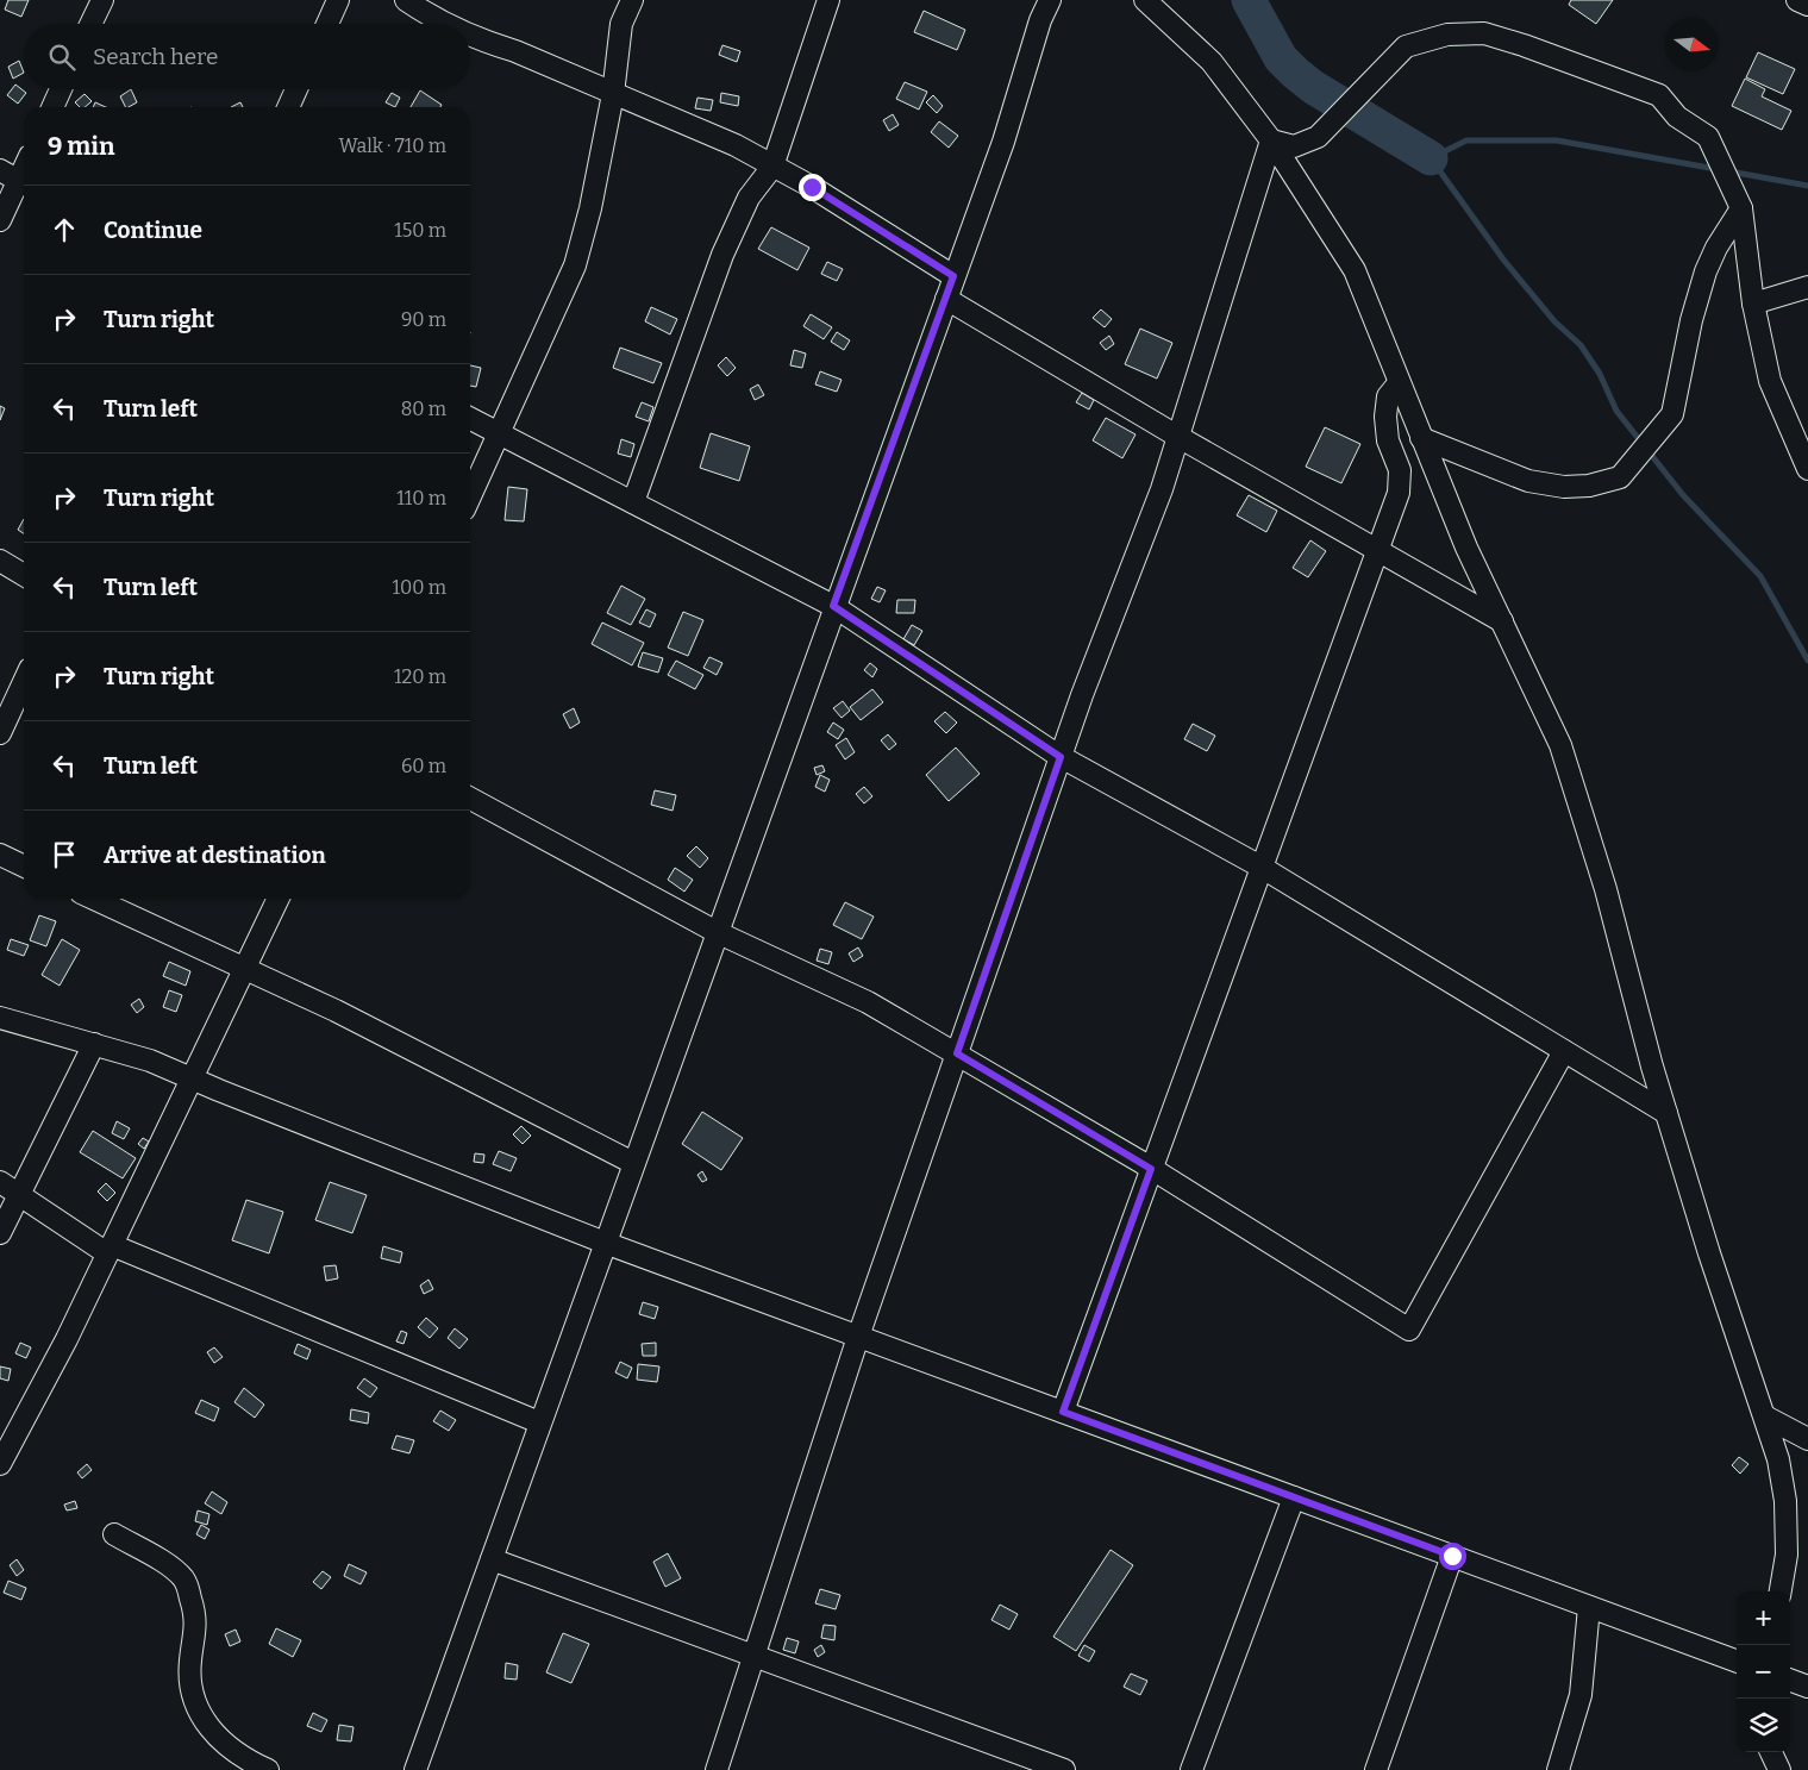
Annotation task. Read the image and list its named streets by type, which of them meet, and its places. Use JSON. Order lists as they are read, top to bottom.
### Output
{
  "north": "right",
  "page": {
    "search": "Search here",
    "heading": ["9 min", "Walk · 710 m"],
    "list": [
      ["Continue", "150 m"],
      ["Turn right", "90 m"],
      ["Turn left", "80 m"],
      ["Turn right", "110 m"],
      ["Turn left", "100 m"],
      ["Turn right", "120 m"],
      ["Turn left", "60 m"],
      "Arrive at destination"
    ],
    "map_buttons": ["+", "−"]
  }
}
